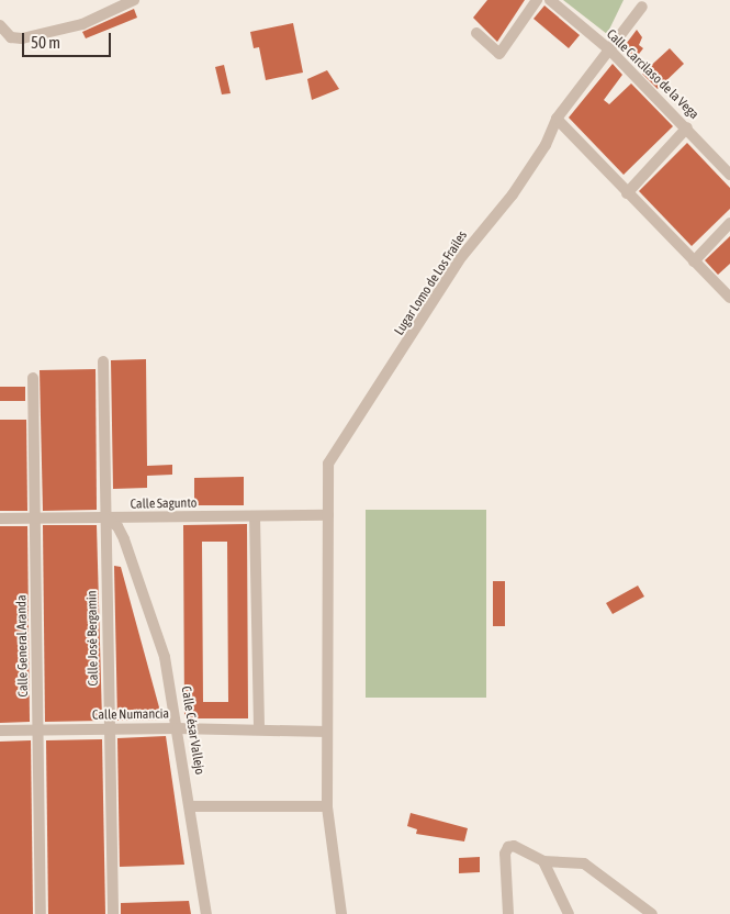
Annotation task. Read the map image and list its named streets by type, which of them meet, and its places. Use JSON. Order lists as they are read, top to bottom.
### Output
{
  "streets": {
    "street": [
      "Calle Carcilaso de la Vega",
      "Lugar Lomo de Los Frailes",
      "Calle Sagunto",
      "Calle José Bergamin",
      "Calle General Aranda",
      "Calle Numancia",
      "Calle César Vallejo"
    ]
  },
  "crossings": [
    ["Calle Carcilaso de la Vega", "Lugar Lomo de Los Frailes"],
    ["Lugar Lomo de Los Frailes", "Calle Sagunto"],
    ["Calle Sagunto", "Calle José Bergamin"],
    ["Calle Sagunto", "Calle General Aranda"],
    ["Calle Sagunto", "Calle César Vallejo"],
    ["Calle José Bergamin", "Calle Numancia"],
    ["Calle José Bergamin", "Calle César Vallejo"],
    ["Calle General Aranda", "Calle Numancia"],
    ["Calle Numancia", "Calle César Vallejo"]
  ],
  "scale_bar": "50 m"
}
